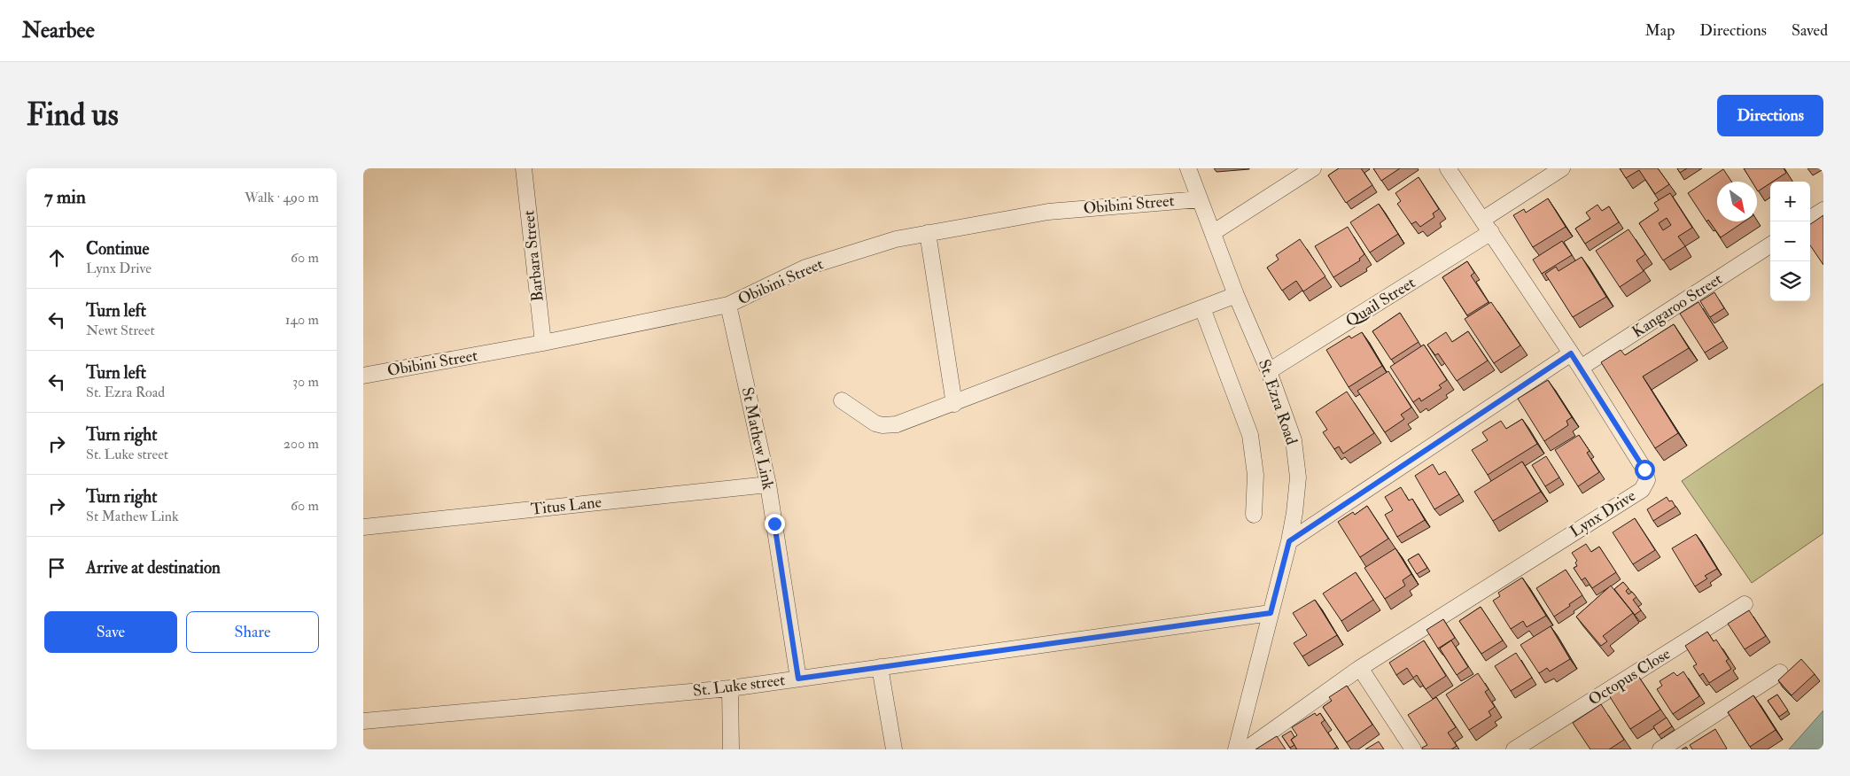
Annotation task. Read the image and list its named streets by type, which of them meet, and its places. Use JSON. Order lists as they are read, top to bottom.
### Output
{
  "streets": {
    "street": [
      "Obibini Street",
      "Barbara Street",
      "Quail Street",
      "Kangaroo Street",
      "St. Ezra Road",
      "St Mathew Link",
      "Titus Lane",
      "Lynx Drive",
      "Octopus Close",
      "St. Luke street"
    ]
  },
  "crossings": [
    ["Obibini Street", "Barbara Street"],
    ["Obibini Street", "St. Ezra Road"],
    ["Obibini Street", "St Mathew Link"],
    ["Quail Street", "St. Ezra Road"],
    ["Quail Street", "Lynx Drive"],
    ["Kangaroo Street", "Lynx Drive"],
    ["St. Ezra Road", "St. Luke street"],
    ["St Mathew Link", "Titus Lane"],
    ["St Mathew Link", "St. Luke street"]
  ],
  "north": "bottom right",
  "page": {
    "header": "Nearbee",
    "nav": ["Map", "Directions", "Saved"],
    "buttons": [
      "Directions",
      ["Save", "Share"]
    ],
    "title": "Find us",
    "heading": ["7 min", "Walk · 490 m"],
    "map_buttons": ["+", "−"],
    "list": [
      ["Continue", "Lynx Drive", "60 m"],
      ["Turn left", "Newt Street", "140 m"],
      ["Turn left", "St. Ezra Road", "30 m"],
      ["Turn right", "St. Luke street", "200 m"],
      ["Turn right", "St Mathew Link", "60 m"],
      "Arrive at destination"
    ]
  }
}
